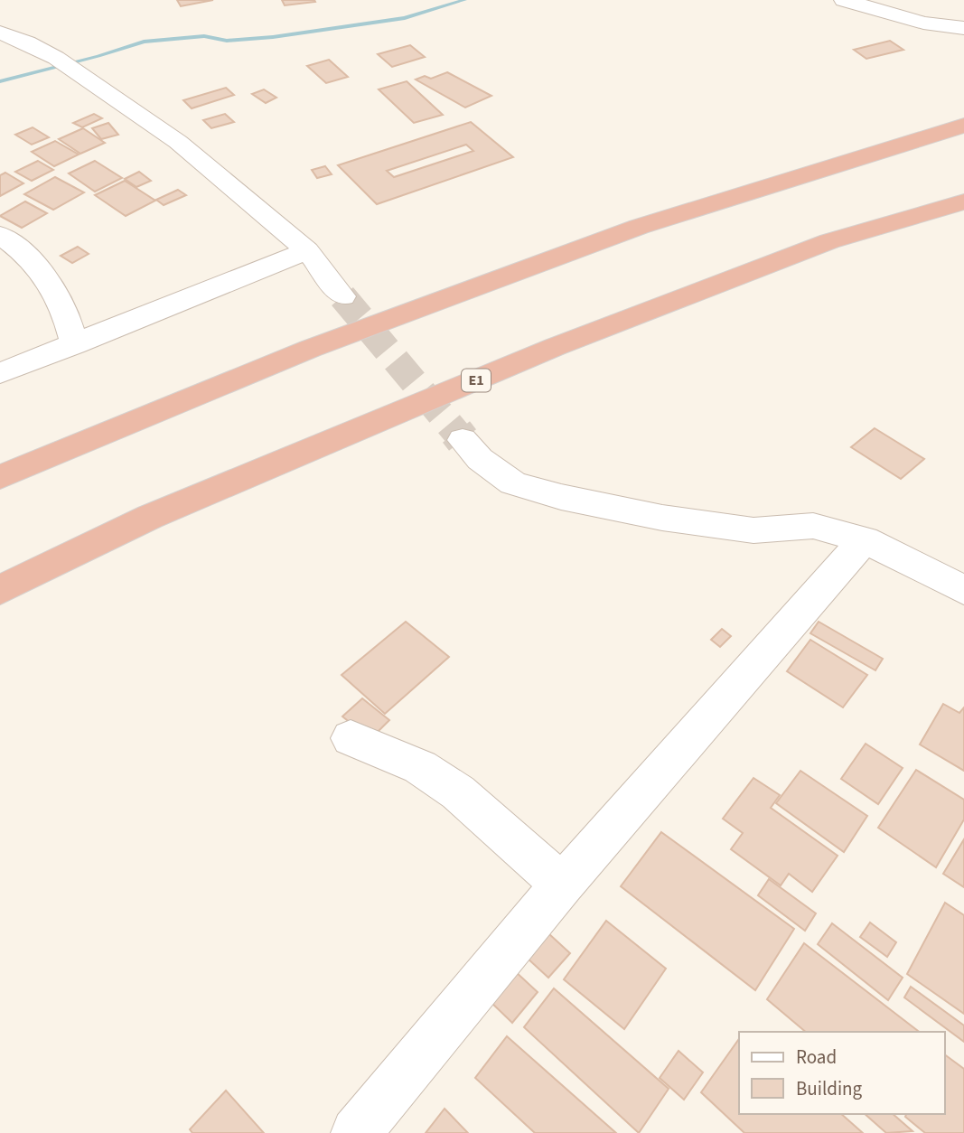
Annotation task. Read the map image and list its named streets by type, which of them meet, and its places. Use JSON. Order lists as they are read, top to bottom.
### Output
{
  "streets": {
    "highway": ["E1"]
  },
  "legend": ["Road", "Building"]
}
